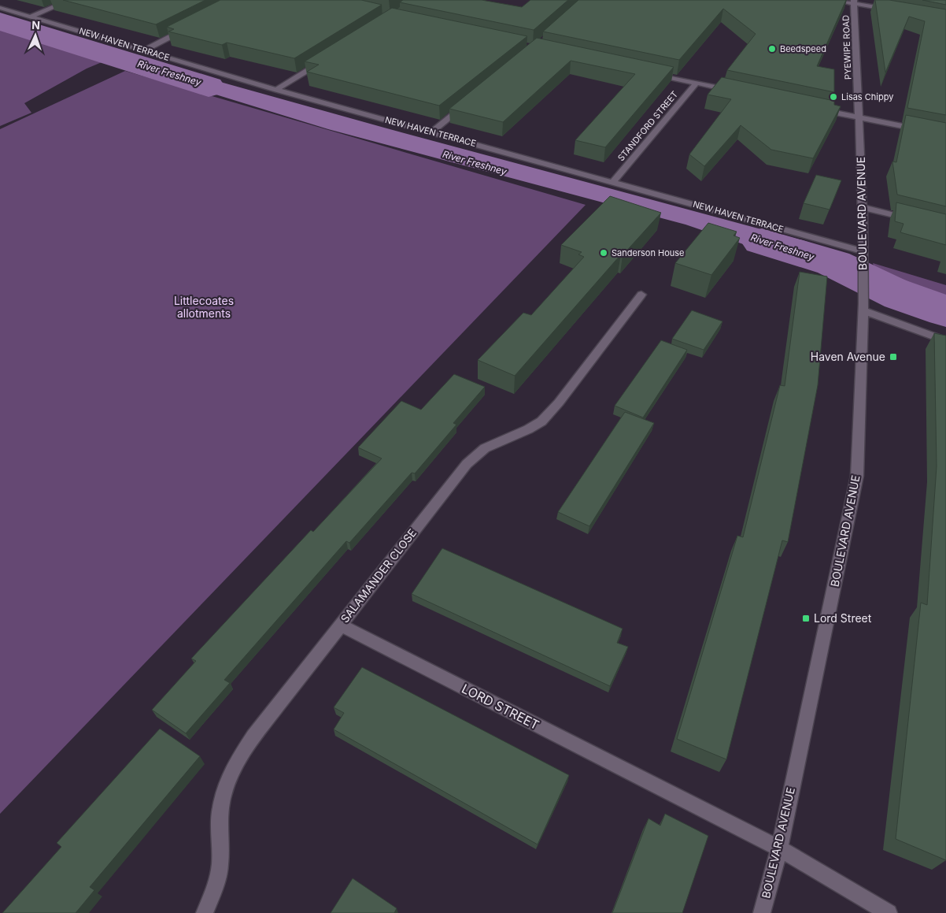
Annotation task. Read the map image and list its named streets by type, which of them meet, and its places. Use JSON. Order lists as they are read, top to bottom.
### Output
{
  "streets": {
    "street": [
      "NEW HAVEN TERRACE",
      "PYEWIPE ROAD",
      "STANDFORD STREET",
      "BOULEVARD AVENUE",
      "SALAMANDER CLOSE",
      "LORD STREET"
    ]
  },
  "crossings": [
    ["NEW HAVEN TERRACE", "STANDFORD STREET"],
    ["NEW HAVEN TERRACE", "BOULEVARD AVENUE"],
    ["PYEWIPE ROAD", "BOULEVARD AVENUE"],
    ["BOULEVARD AVENUE", "LORD STREET"],
    ["SALAMANDER CLOSE", "LORD STREET"]
  ],
  "water": ["River Freshney"],
  "parks": ["Littlecoates allotments"],
  "places": {
    "other": ["Beedspeed", "Lisas Chippy", "Sanderson House"],
    "transit": ["Haven Avenue", "Lord Street"]
  },
  "north": "top"
}
